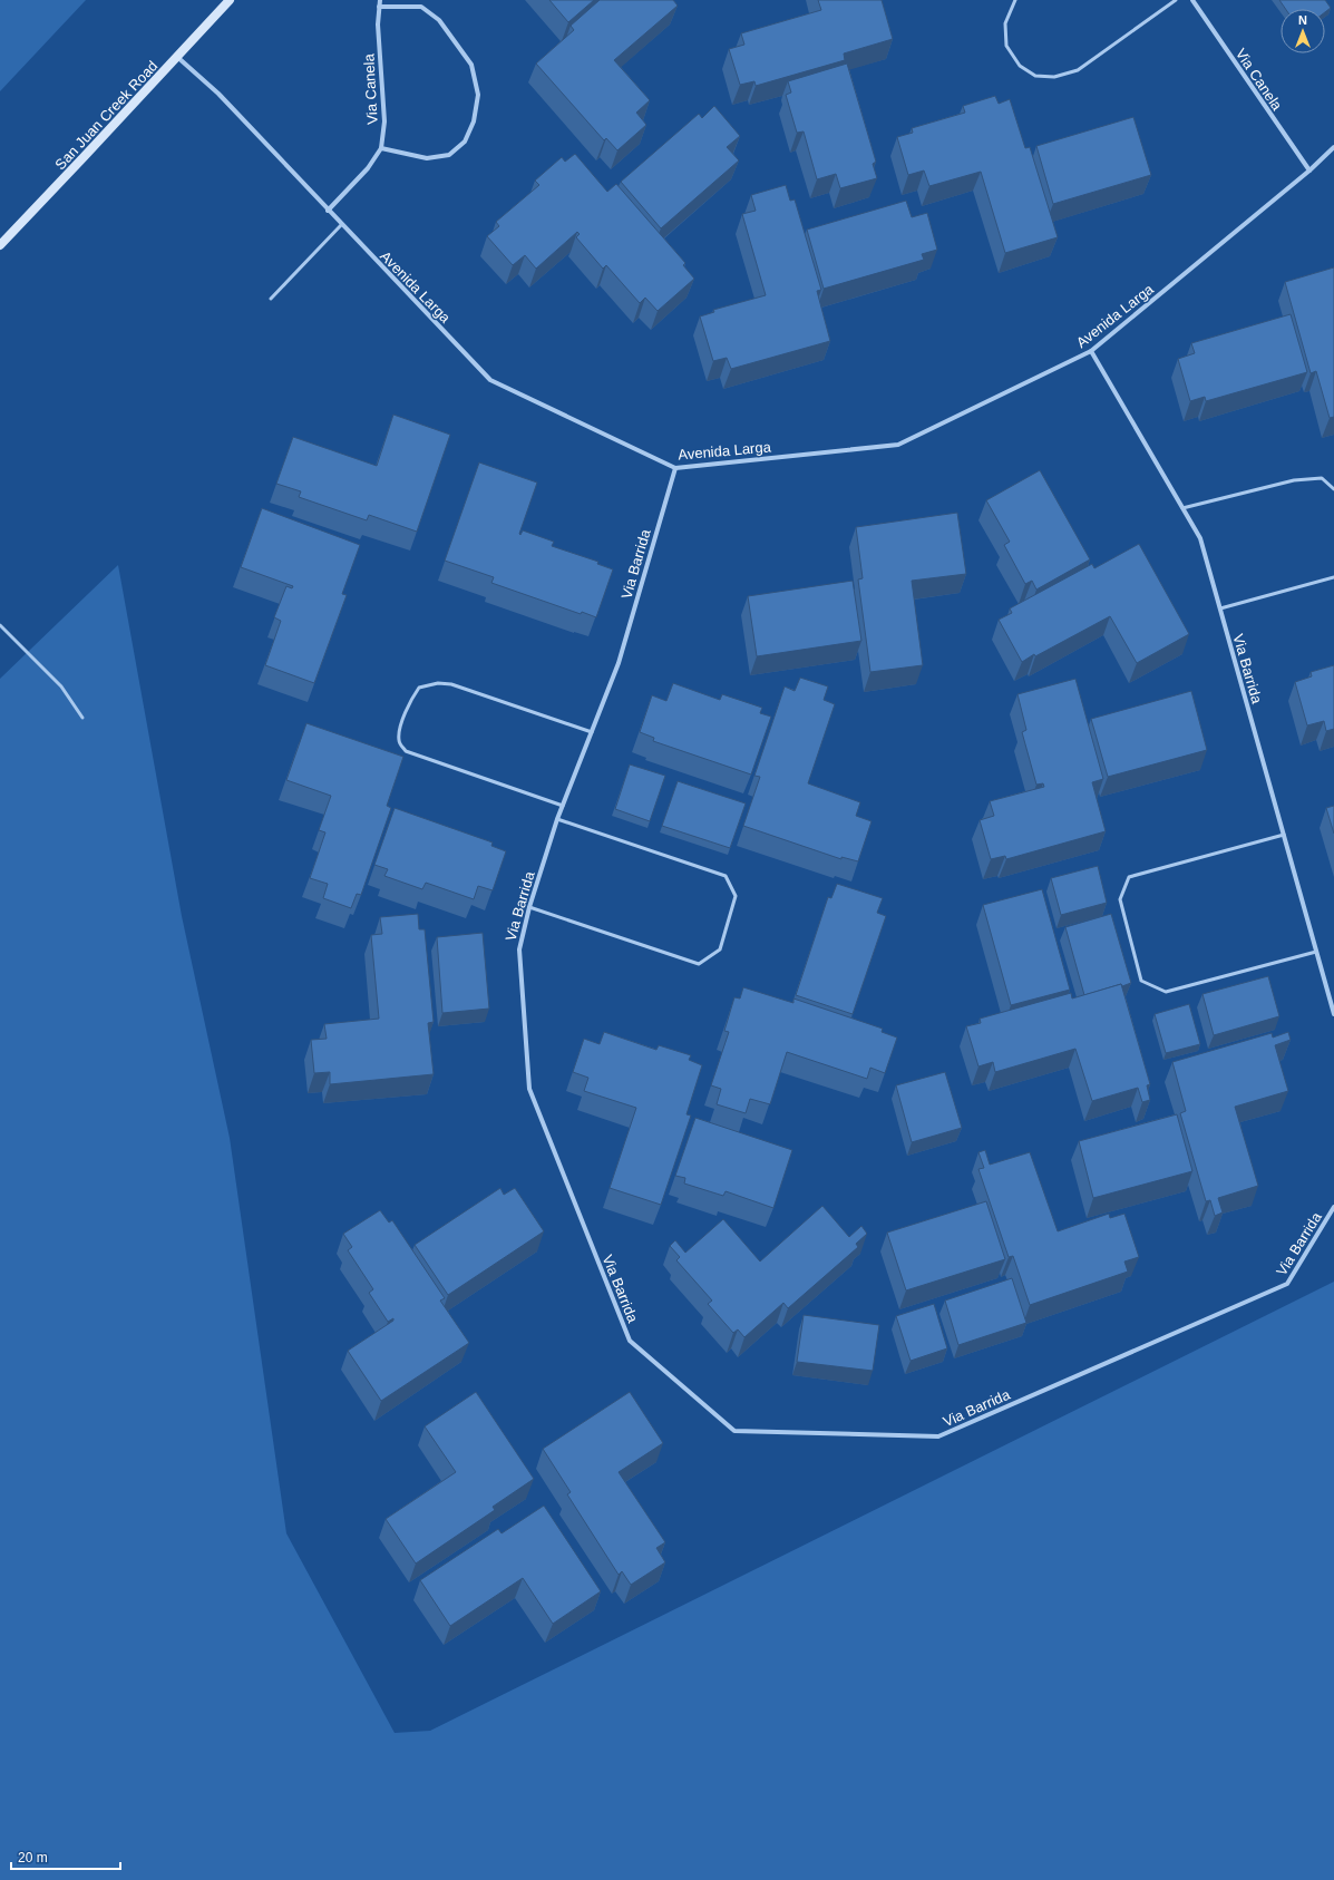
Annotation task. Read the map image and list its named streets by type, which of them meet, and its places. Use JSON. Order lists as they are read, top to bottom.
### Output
{
  "streets": {
    "main road": ["San Juan Creek Road"],
    "street": ["Via Canela", "Avenida Larga", "Via Barrida"]
  },
  "crossings": [
    ["Via Canela", "Avenida Larga"],
    ["San Juan Creek Road", "Avenida Larga"],
    ["Avenida Larga", "Via Barrida"]
  ],
  "scale_bar": "20 m",
  "north": "top"
}
